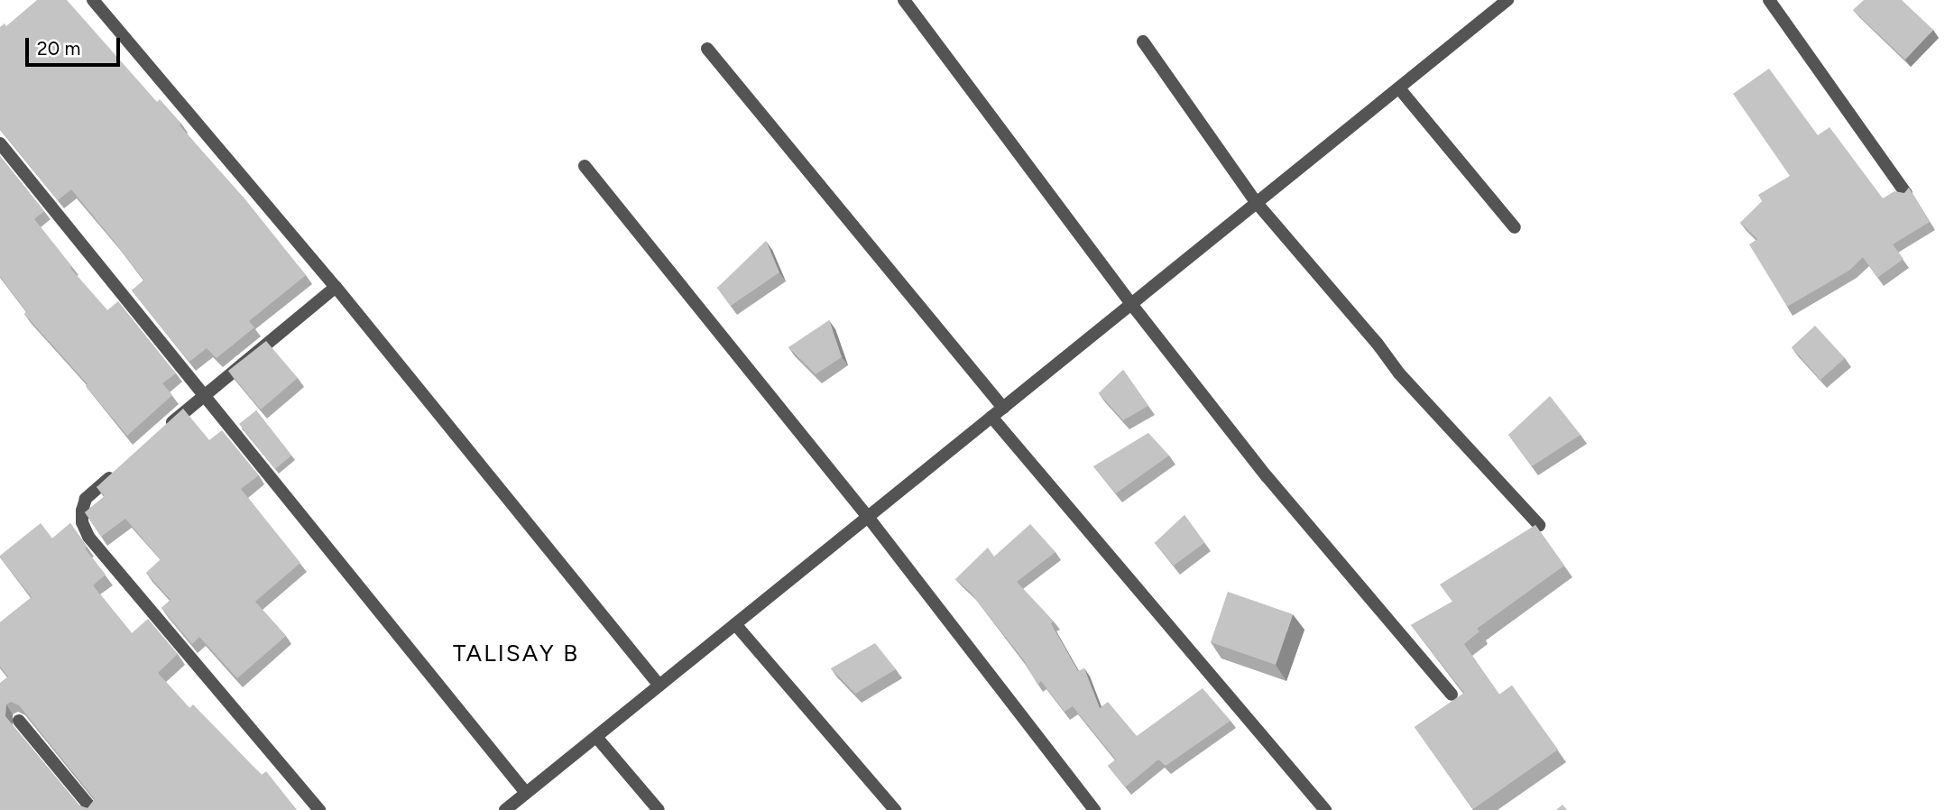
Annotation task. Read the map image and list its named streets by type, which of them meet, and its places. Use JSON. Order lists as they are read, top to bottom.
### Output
{
  "districts": ["TALISAY B"],
  "scale_bar": "20 m"
}
